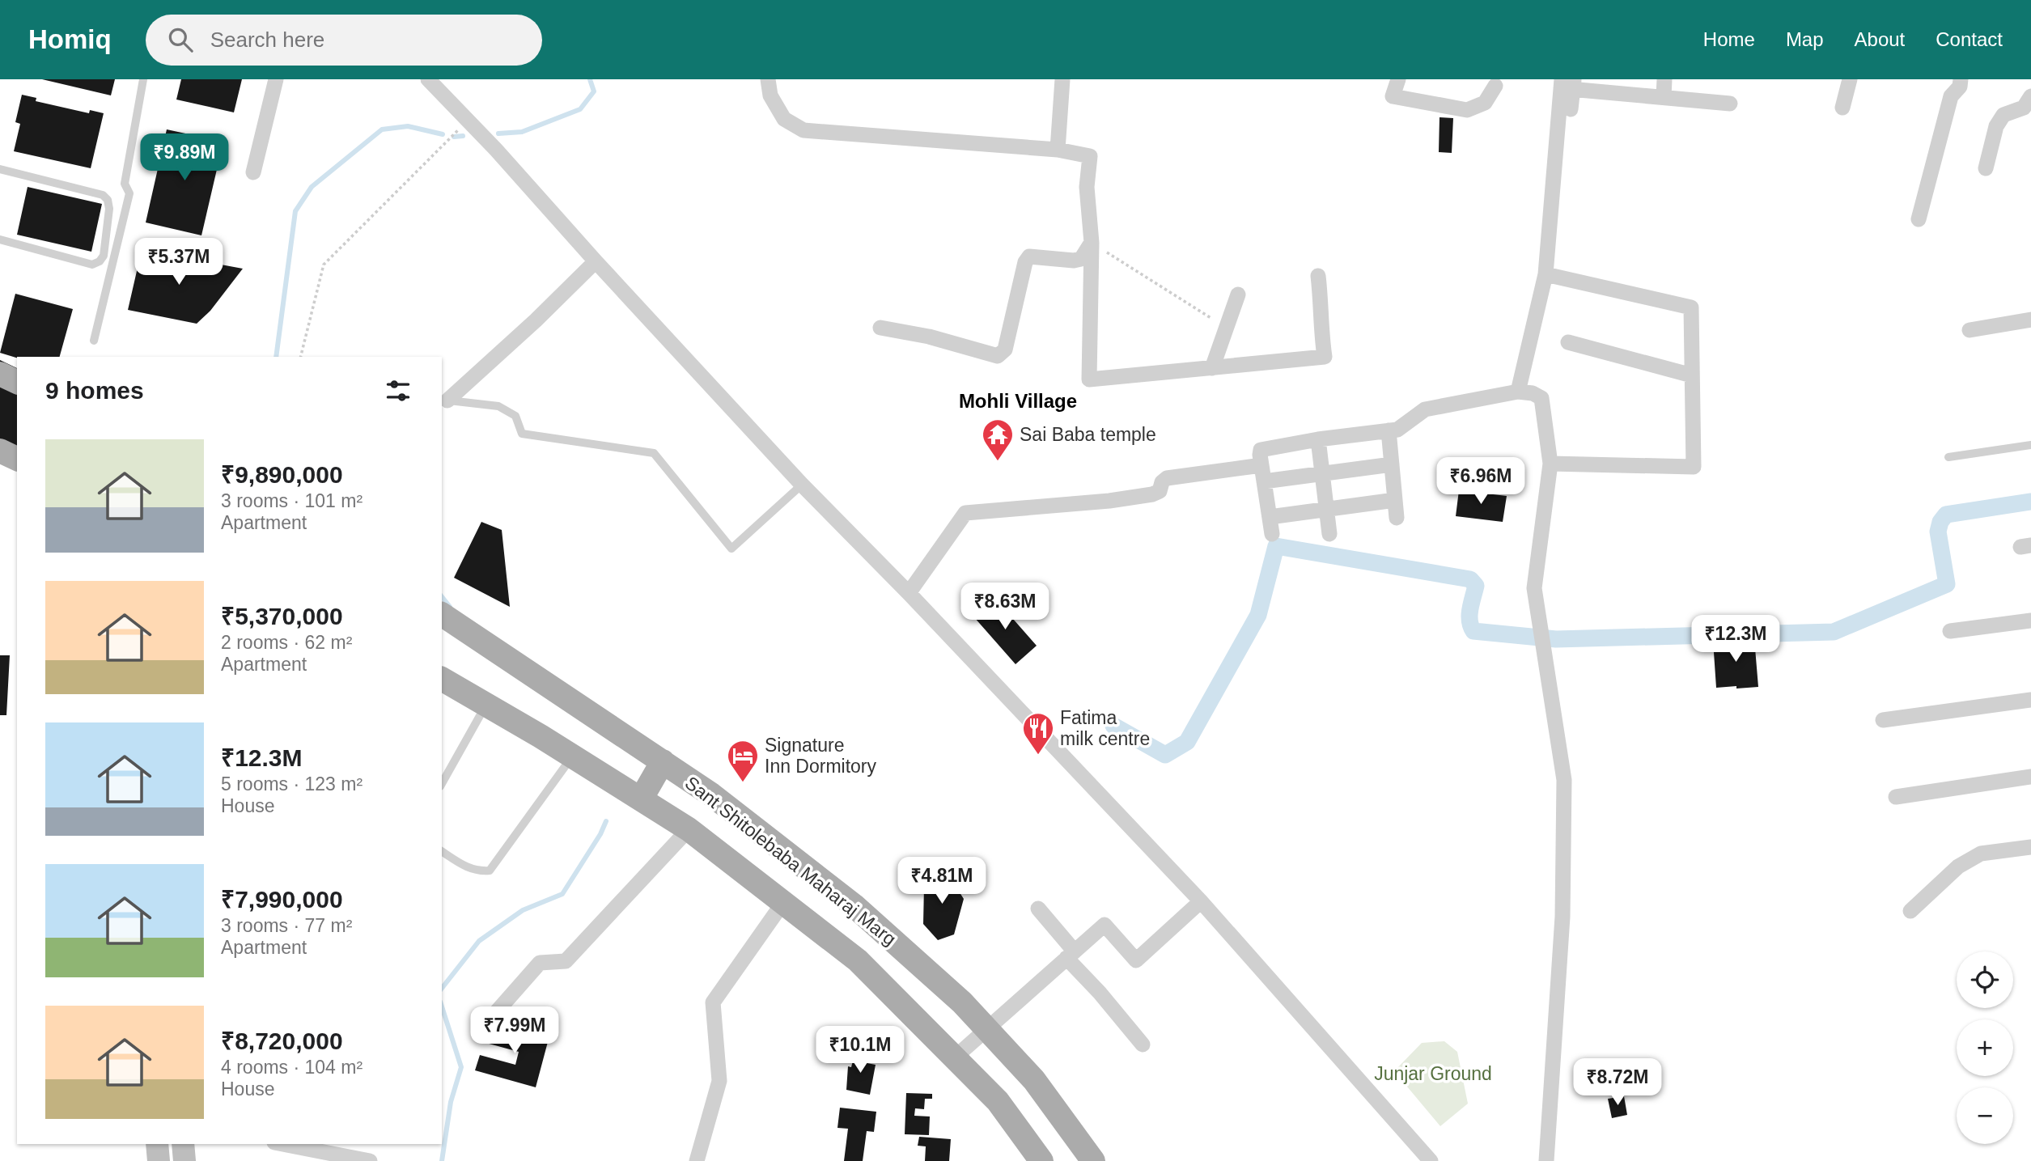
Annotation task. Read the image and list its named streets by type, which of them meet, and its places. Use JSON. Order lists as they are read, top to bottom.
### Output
{
  "streets": {
    "main road": ["Sant Shitolebaba Maharaj Marg"]
  },
  "districts": ["Mohli Village"],
  "parks": ["Junjar Ground"],
  "places": {
    "temple": ["Sai Baba temple"],
    "restaurant": ["Fatima milk centre"],
    "hotel": ["Signature Inn Dormitory"]
  },
  "page": {
    "header": "Homiq",
    "search": "Search here",
    "nav": [
      "Home",
      "Map",
      "About",
      "Contact"
    ],
    "price": [
      "₹9.89M",
      "₹5.37M",
      "₹6.96M",
      "₹8.63M",
      "₹12.3M",
      "₹4.81M",
      "₹7.99M",
      "₹10.1M",
      "₹8.72M"
    ],
    "heading": "9 homes",
    "list": [
      {
        "name": "₹9,890,000",
        "note": "3 rooms · 101 m² · Apartment"
      },
      {
        "name": "₹5,370,000",
        "note": "2 rooms · 62 m² · Apartment"
      },
      {
        "name": "₹12.3M",
        "note": "5 rooms · 123 m² · House"
      },
      {
        "name": "₹7,990,000",
        "note": "3 rooms · 77 m² · Apartment"
      },
      {
        "name": "₹8,720,000",
        "note": "4 rooms · 104 m² · House"
      }
    ],
    "map_buttons": ["+", "−"]
  }
}
